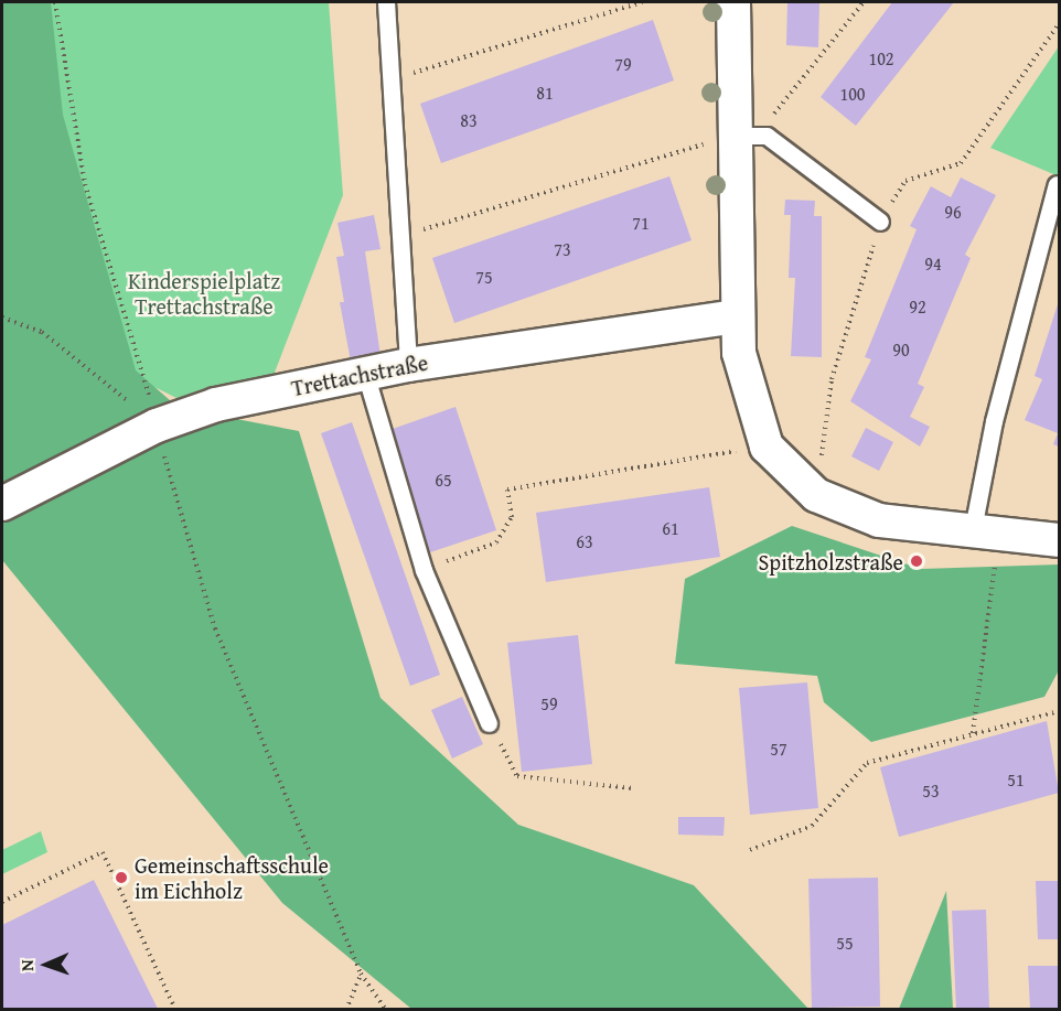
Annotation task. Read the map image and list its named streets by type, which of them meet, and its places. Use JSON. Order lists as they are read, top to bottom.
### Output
{
  "streets": {
    "street": ["Trettachstraße"]
  },
  "parks": ["Kinderspielplatz Trettachstraße"],
  "places": ["Spitzholzstraße", "Gemeinschaftsschule im Eichholz"],
  "house_numbers": [
    "102",
    "79",
    "81",
    "100",
    "83",
    "96",
    "71",
    "73",
    "94",
    "75",
    "92",
    "90",
    "65",
    "61",
    "63",
    "59",
    "57",
    "51",
    "53",
    "55"
  ],
  "north": "left"
}
